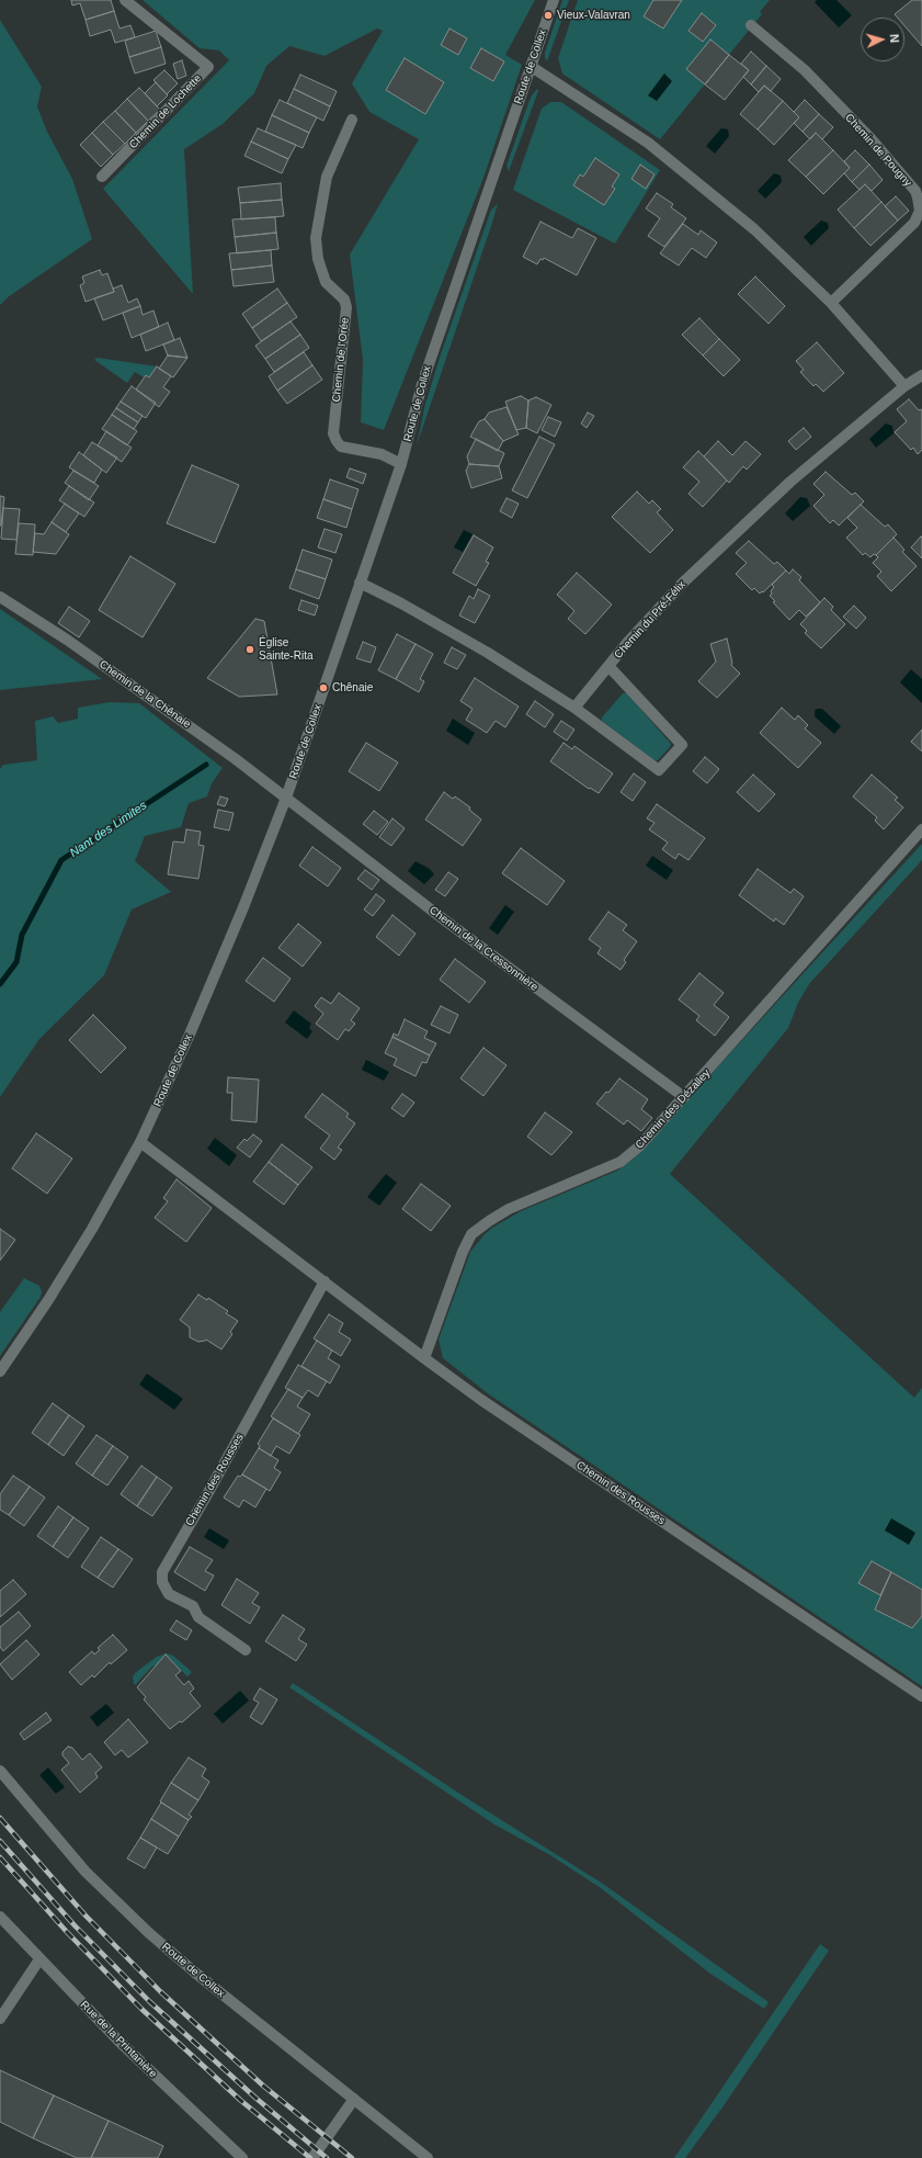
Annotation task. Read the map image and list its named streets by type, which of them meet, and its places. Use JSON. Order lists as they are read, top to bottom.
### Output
{
  "streets": {
    "street": [
      "Route de Collex",
      "Chemin de Lochette",
      "Chemin de Pougny",
      "Chemin de l'Orée",
      "Chemin du Pré-Félix",
      "Chemin de la Chênaie",
      "Chemin de la Cressonnière",
      "Chemin des Dézalley",
      "Chemin des Rousses",
      "Rue de la Printanière"
    ]
  },
  "crossings": [
    ["Route de Collex", "Chemin de l'Orée"],
    ["Route de Collex", "Chemin de la Chênaie"],
    ["Route de Collex", "Chemin de la Cressonnière"],
    ["Route de Collex", "Chemin des Rousses"],
    ["Chemin de la Chênaie", "Chemin de la Cressonnière"],
    ["Chemin de la Cressonnière", "Chemin des Dézalley"],
    ["Chemin des Dézalley", "Chemin des Rousses"]
  ],
  "water": ["Nant des Limites"],
  "places": ["Vieux-Valavran", "Église Sainte-Rita", "Chênaie"],
  "north": "right"
}
